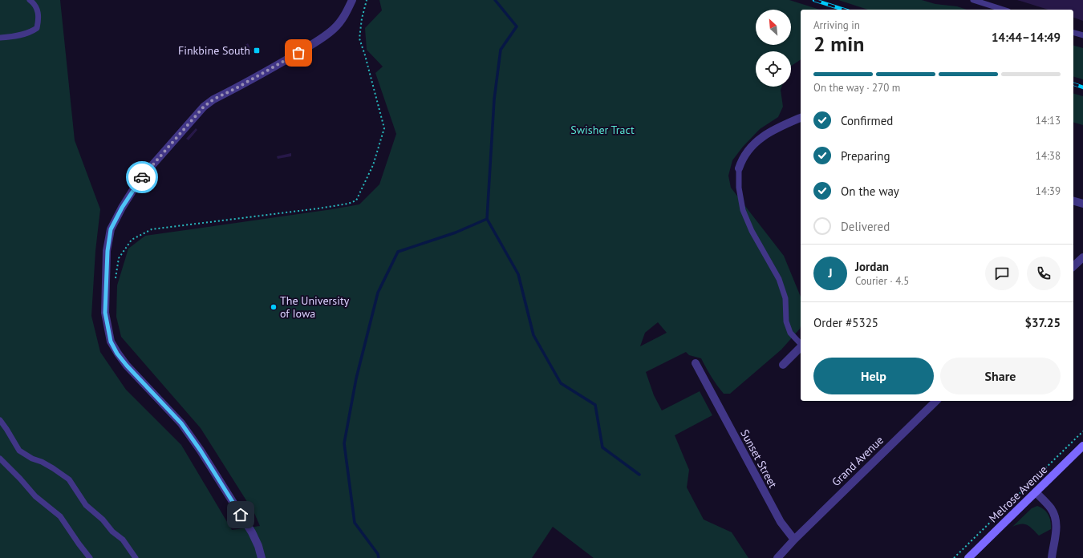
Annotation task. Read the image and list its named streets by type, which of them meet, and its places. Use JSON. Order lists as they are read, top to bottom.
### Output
{
  "streets": {
    "main road": ["Melrose Avenue"],
    "street": ["Sunset Street", "Grand Avenue"]
  },
  "crossings": [
    ["Sunset Street", "Grand Avenue"]
  ],
  "parks": ["Swisher Tract"],
  "places": {
    "transit": ["Finkbine South"],
    "other": ["The University of Iowa"]
  },
  "north": "top left",
  "page": {
    "heading": ["2 min", "Arriving in", "14:44–14:49"],
    "panel": [
      "Jordan",
      "Courier · 4.5",
      "Order #5325",
      "$37.25"
    ],
    "bar": "On the way · 270 m",
    "list": [
      ["Confirmed", "14:13"],
      ["Preparing", "14:38"],
      ["On the way", "14:39"],
      "Delivered"
    ],
    "round": "J",
    "buttons": ["Help", "Share"]
  }
}
